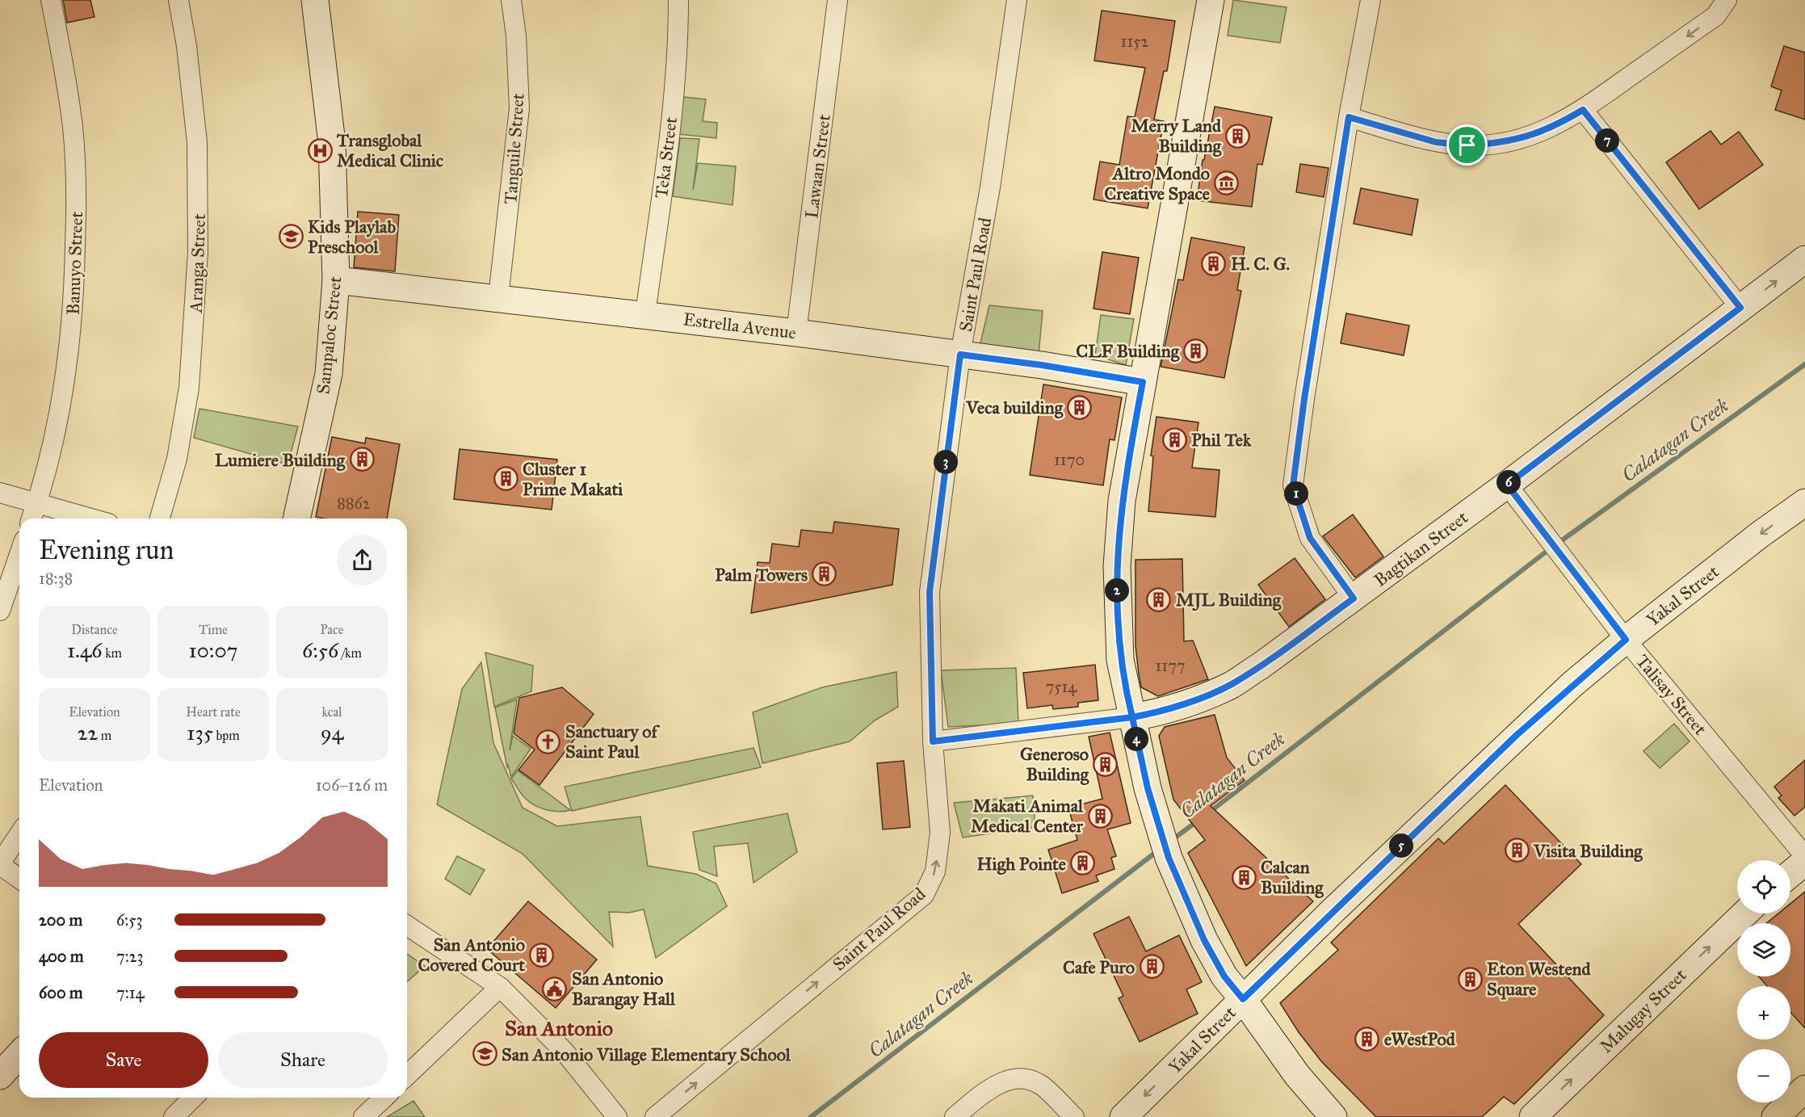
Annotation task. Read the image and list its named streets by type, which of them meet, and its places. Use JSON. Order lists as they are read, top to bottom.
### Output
{
  "streets": {
    "street": [
      "Tanguile Street",
      "Teka Street",
      "Lawaan Street",
      "Banuyo Street",
      "Aranga Street",
      "Saint Paul Road",
      "Estrella Avenue",
      "Sampaloc Street",
      "Bagtikan Street",
      "Yakal Street",
      "Talisay Street",
      "Malugay Street"
    ]
  },
  "crossings": [
    ["Tanguile Street", "Estrella Avenue"],
    ["Teka Street", "Estrella Avenue"],
    ["Lawaan Street", "Estrella Avenue"],
    ["Saint Paul Road", "Estrella Avenue"],
    ["Saint Paul Road", "Bagtikan Street"],
    ["Estrella Avenue", "Sampaloc Street"],
    ["Bagtikan Street", "Talisay Street"],
    ["Yakal Street", "Talisay Street"]
  ],
  "one_way": ["Saint Paul Road", "Yakal Street", "Malugay Street"],
  "districts": ["San Antonio"],
  "water": ["Calatagan Creek"],
  "places": {
    "building": [
      "Merry Land Building",
      "H. C. G.",
      "CLF Building",
      "Veca building",
      "Phil Tek",
      "Lumiere Building",
      "Cluster 1 Prime Makati",
      "Palm Towers",
      "MJL Building",
      "Generoso Building",
      "Makati Animal Medical Center",
      "Visita Building",
      "High Pointe",
      "Calcan Building",
      "San Antonio Covered Court",
      "Cafe Puro",
      "Eton Westend Square",
      "eWestPod"
    ],
    "hospital": ["Transglobal Medical Clinic"],
    "museum": ["Altro Mondo Creative Space"],
    "school or university": ["Kids Playlab Preschool", "San Antonio Village Elementary School"],
    "church": ["Sanctuary of Saint Paul"],
    "public building": ["San Antonio Barangay Hall"]
  },
  "house_numbers": [
    "1152",
    "1170",
    "8862",
    "1177",
    "7514"
  ],
  "page": {
    "pins": [
      "7",
      "3",
      "6",
      "1",
      "2",
      "4",
      "5"
    ],
    "heading": ["Evening run", "18:38"],
    "stats": [
      ["Distance", "1.46 km"],
      ["Time", "10:07"],
      ["Pace", "6:56 /km"],
      ["Elevation", "22 m"],
      ["Heart rate", "135 bpm"],
      ["kcal", "94"]
    ],
    "chart": ["Elevation", "106–126 m"],
    "map_buttons": ["+", "−"],
    "list": [
      {
        "name": "200 m",
        "note": "6:53"
      },
      {
        "name": "400 m",
        "note": "7:23"
      },
      {
        "name": "600 m",
        "note": "7:14"
      }
    ],
    "buttons": ["Save", "Share"]
  }
}
